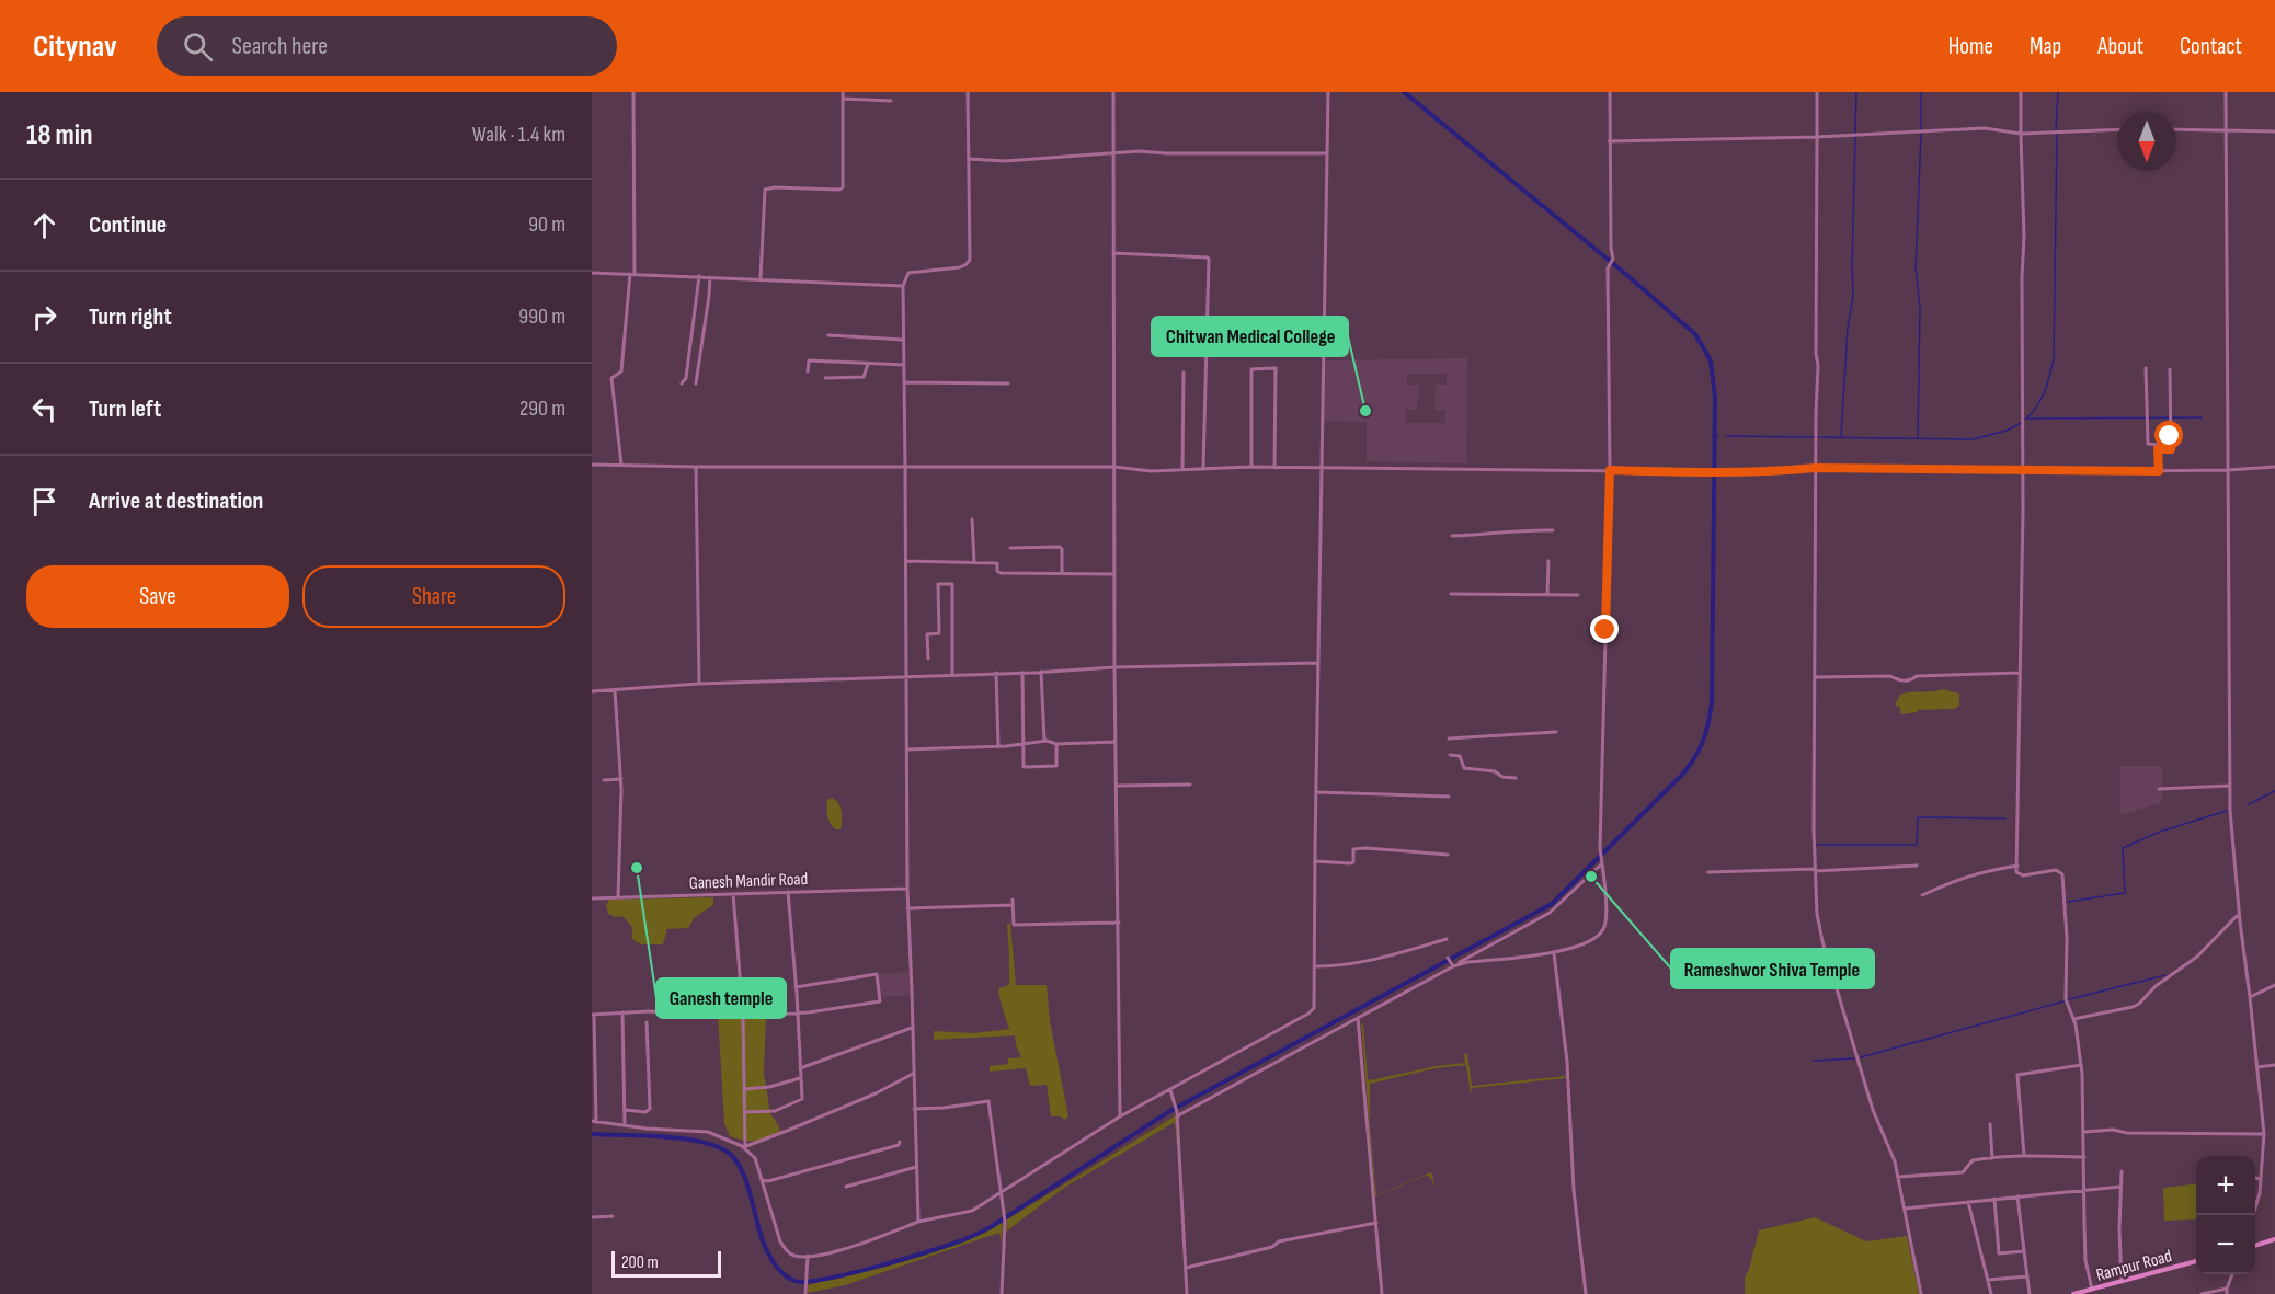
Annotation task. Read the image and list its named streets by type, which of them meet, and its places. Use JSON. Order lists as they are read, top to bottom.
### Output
{
  "streets": {
    "main road": ["Rampur Road"],
    "street": ["Ganesh Mandir Road"]
  },
  "places": ["Chitwan Medical College", "Ganesh temple", "Rameshwor Shiva Temple"],
  "scale_bar": "200 m",
  "north": "bottom",
  "page": {
    "header": "Citynav",
    "search": "Search here",
    "nav": [
      "Home",
      "Map",
      "About",
      "Contact"
    ],
    "heading": ["18 min", "Walk · 1.4 km"],
    "list": [
      ["Continue", "90 m"],
      ["Turn right", "990 m"],
      ["Turn left", "290 m"],
      "Arrive at destination"
    ],
    "buttons": ["Save", "Share"],
    "map_buttons": ["+", "−"],
    "scale": "200 m"
  }
}
